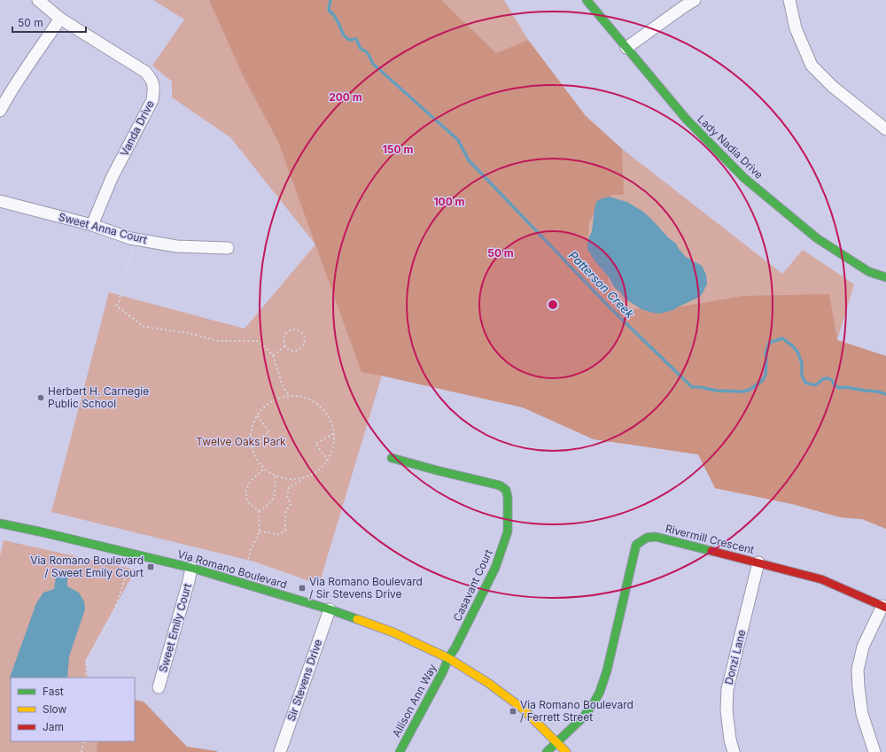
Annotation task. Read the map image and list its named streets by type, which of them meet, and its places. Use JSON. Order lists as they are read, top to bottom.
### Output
{
  "streets": {
    "street": [
      "Vanda Drive",
      "Lady Nadia Drive",
      "Sweet Anna Court",
      "Rivermill Crescent",
      "Via Romano Boulevard",
      "Casavant Court",
      "Sweet Emily Court",
      "Donzi Lane",
      "Sir Stevens Drive",
      "Allison Ann Way"
    ]
  },
  "crossings": [
    ["Vanda Drive", "Sweet Anna Court"],
    ["Rivermill Crescent", "Via Romano Boulevard"],
    ["Rivermill Crescent", "Donzi Lane"],
    ["Via Romano Boulevard", "Casavant Court"],
    ["Via Romano Boulevard", "Sweet Emily Court"],
    ["Via Romano Boulevard", "Sir Stevens Drive"],
    ["Via Romano Boulevard", "Allison Ann Way"],
    ["Casavant Court", "Allison Ann Way"]
  ],
  "water": ["Patterson Creek"],
  "parks": ["Twelve Oaks Park"],
  "places": {
    "other": ["Herbert H. Carnegie Public School"],
    "transit": ["Via Romano Boulevard / Sweet Emily Court", "Via Romano Boulevard / Sir Stevens Drive", "Via Romano Boulevard / Ferrett Street"]
  },
  "legend": ["Fast", "Slow", "Jam"],
  "scale_bar": "50 m",
  "rings": [
    "200 m",
    "150 m",
    "100 m",
    "50 m"
  ]
}
